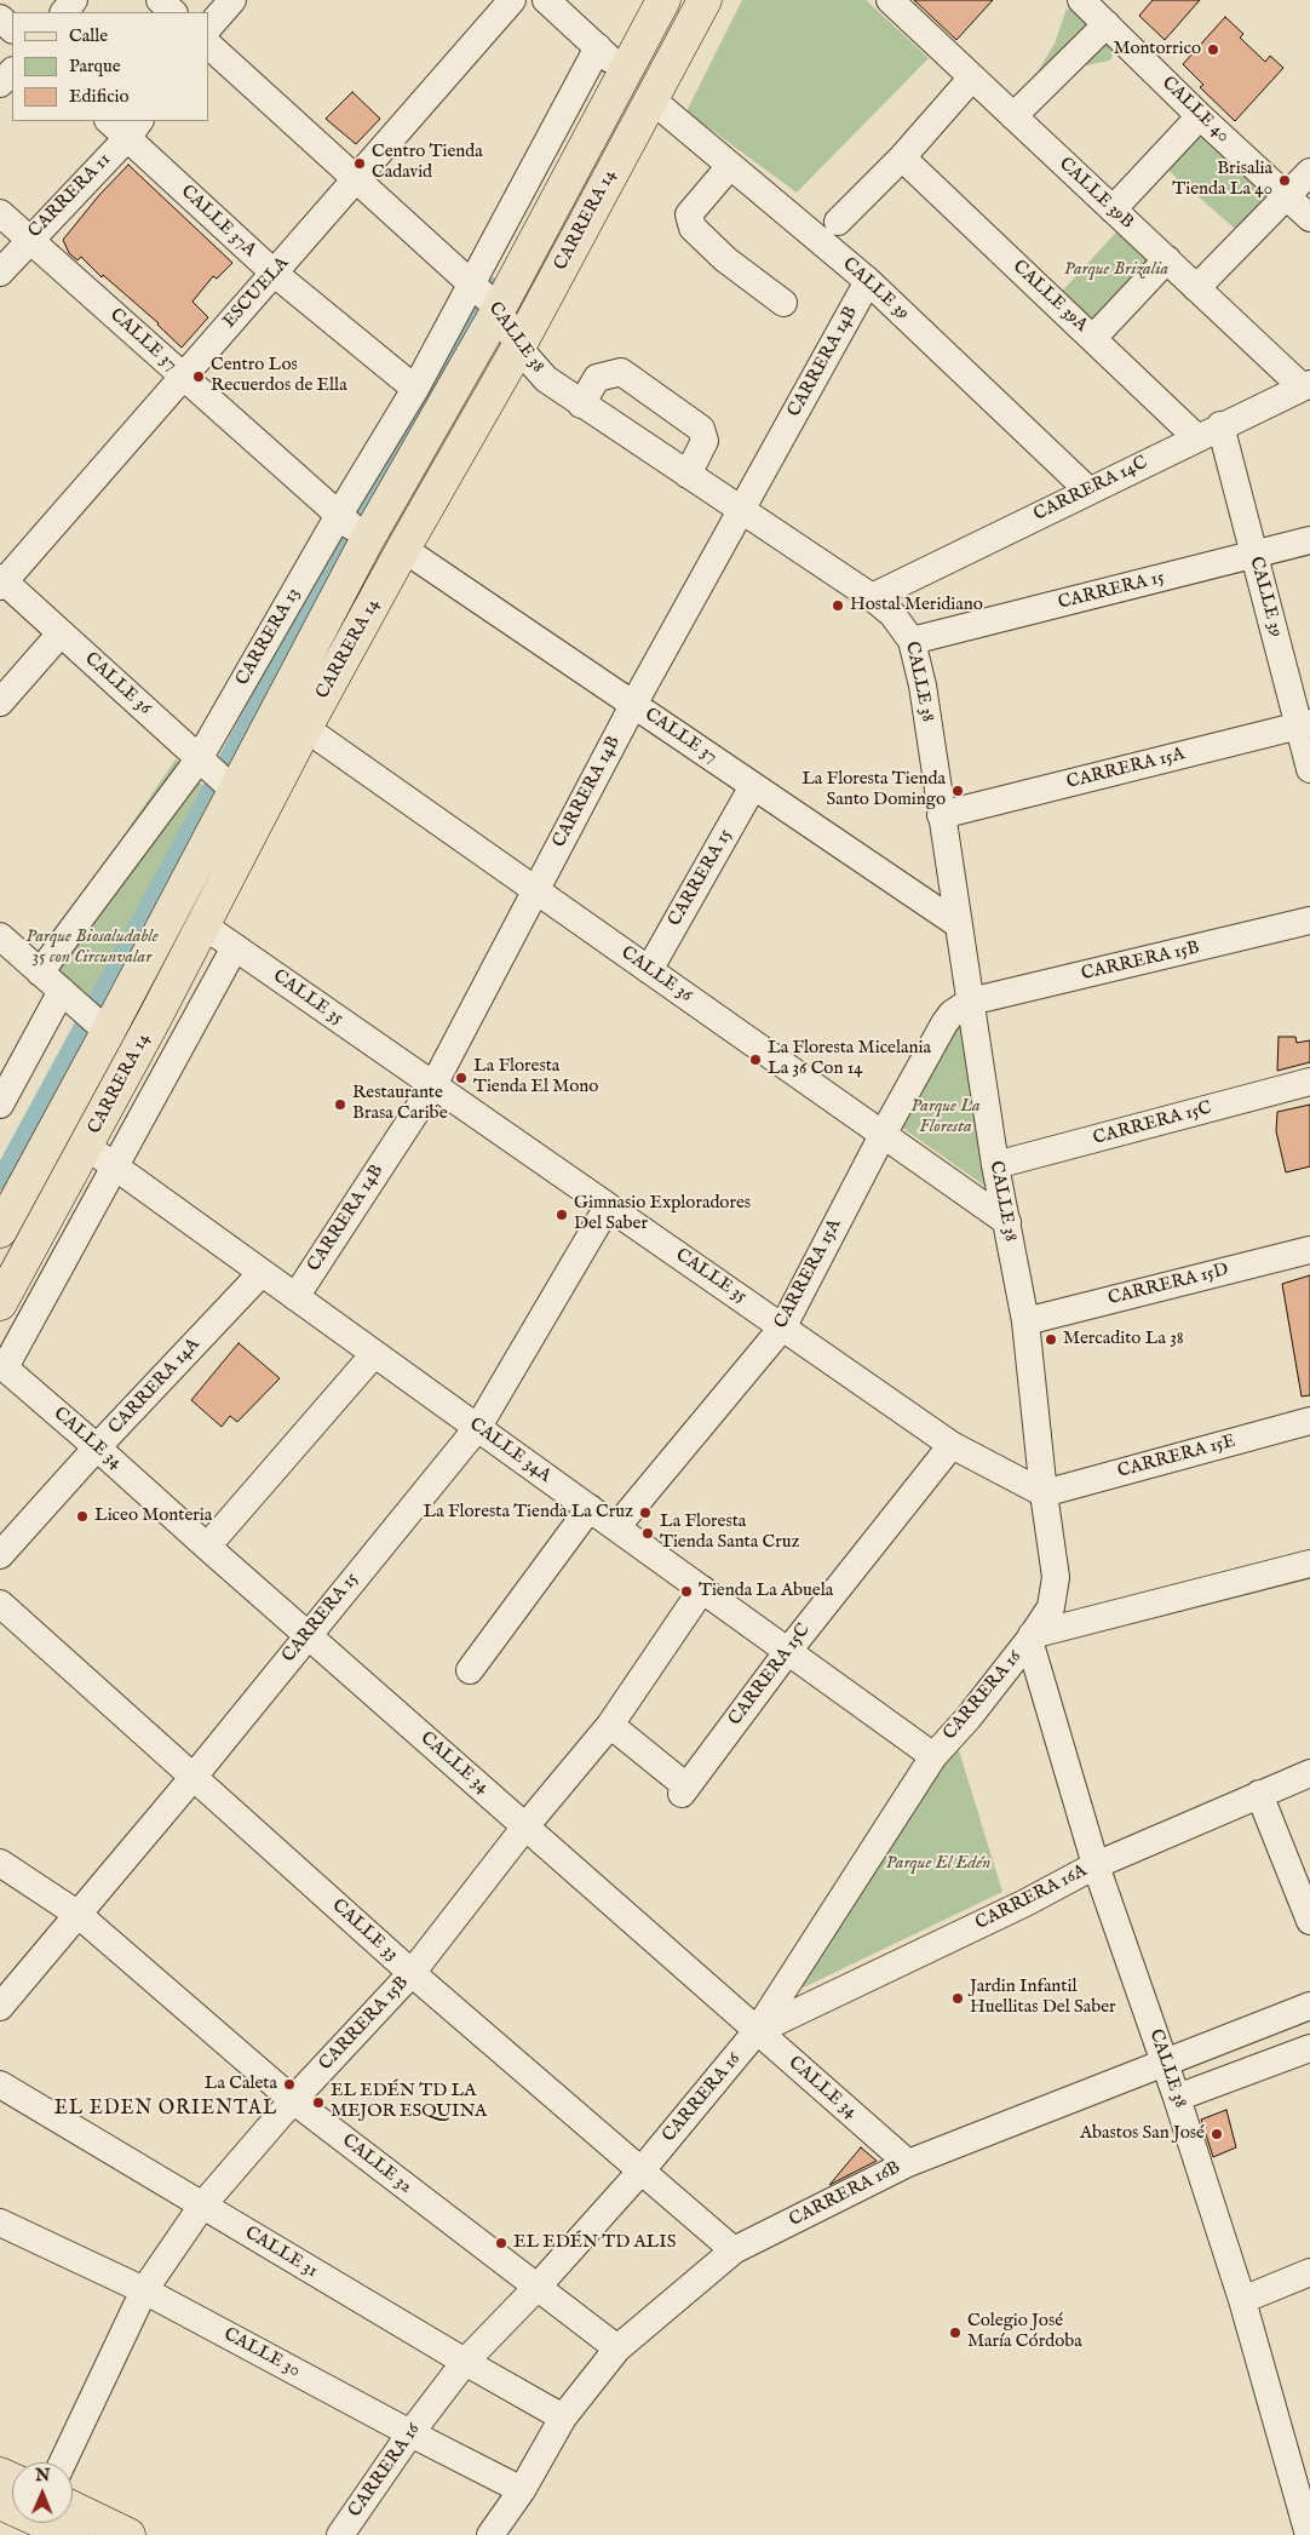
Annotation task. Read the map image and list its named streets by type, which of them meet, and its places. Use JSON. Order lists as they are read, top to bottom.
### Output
{
  "streets": {
    "main road": ["CARRERA 14"],
    "street": [
      "CALLE 40",
      "CALLE 39B",
      "CARRERA 11",
      "CALLE 37A",
      "CALLE 39",
      "ESCUELA",
      "CALLE 39A",
      "CALLE 38",
      "CALLE 37",
      "CARRERA 14B",
      "CARRERA 14C",
      "CARRERA 15",
      "CARRERA 13",
      "CALLE 36",
      "CARRERA 15A",
      "CARRERA 15B",
      "CALLE 35",
      "CARRERA 15C",
      "CARRERA 15D",
      "CARRERA 14A",
      "CALLE 34",
      "CALLE 34A",
      "CARRERA 15E",
      "CARRERA 16",
      "CARRERA 16A",
      "CALLE 33",
      "CALLE 32",
      "CARRERA 16B",
      "CALLE 31",
      "CALLE 30"
    ]
  },
  "crossings": [
    ["CALLE 39B", "CARRERA 14C"],
    ["CARRERA 11", "CALLE 37A"],
    ["CARRERA 11", "CALLE 37"],
    ["CARRERA 14", "CALLE 39"],
    ["CARRERA 14", "CALLE 38"],
    ["CARRERA 14", "CALLE 37"],
    ["CARRERA 14", "CARRERA 13"],
    ["CARRERA 14", "CALLE 36"],
    ["CARRERA 14", "CALLE 35"],
    ["CARRERA 14", "CALLE 34A"],
    ["CALLE 37A", "ESCUELA"],
    ["CALLE 37A", "CARRERA 13"],
    ["CALLE 39", "CARRERA 14B"],
    ["CALLE 39", "CARRERA 14C"],
    ["CALLE 39", "CARRERA 15"],
    ["CALLE 39", "CARRERA 15A"],
    ["ESCUELA", "CALLE 38"],
    ["ESCUELA", "CALLE 37"],
    ["ESCUELA", "CALLE 36"],
    ["CALLE 39A", "CARRERA 14C"],
    ["CALLE 38", "CALLE 37"],
    ["CALLE 38", "CARRERA 14B"],
    ["CALLE 38", "CARRERA 14C"],
    ["CALLE 38", "CARRERA 15"],
    ["CALLE 38", "CARRERA 13"],
    ["CALLE 38", "CALLE 36"],
    ["CALLE 38", "CARRERA 15A"],
    ["CALLE 38", "CARRERA 15B"],
    ["CALLE 38", "CALLE 35"],
    ["CALLE 38", "CARRERA 15C"],
    ["CALLE 38", "CARRERA 15D"],
    ["CALLE 38", "CARRERA 15E"],
    ["CALLE 38", "CARRERA 16"],
    ["CALLE 38", "CARRERA 16A"],
    ["CALLE 38", "CARRERA 16B"],
    ["CALLE 37", "CARRERA 14B"],
    ["CALLE 37", "CARRERA 15"],
    ["CALLE 37", "CARRERA 13"],
    ["CARRERA 14B", "CALLE 36"],
    ["CARRERA 14B", "CALLE 35"],
    ["CARRERA 14B", "CALLE 34A"],
    ["CARRERA 15", "CALLE 36"],
    ["CARRERA 15", "CALLE 35"],
    ["CARRERA 15", "CALLE 34"],
    ["CARRERA 15", "CALLE 34A"],
    ["CARRERA 15", "CALLE 33"],
    ["CARRERA 15", "CALLE 32"],
    ["CARRERA 13", "CALLE 36"],
    ["CALLE 36", "CARRERA 15A"],
    ["CARRERA 15A", "CARRERA 15B"],
    ["CARRERA 15A", "CALLE 35"],
    ["CARRERA 15A", "CALLE 34A"],
    ["CARRERA 15B", "CARRERA 15C"],
    ["CARRERA 15B", "CALLE 34"],
    ["CARRERA 15B", "CALLE 34A"],
    ["CARRERA 15B", "CALLE 33"],
    ["CARRERA 15B", "CALLE 32"],
    ["CARRERA 15B", "CALLE 31"],
    ["CARRERA 15B", "CALLE 30"],
    ["CALLE 35", "CARRERA 15C"],
    ["CALLE 35", "CARRERA 15E"],
    ["CARRERA 15C", "CALLE 34A"],
    ["CARRERA 14A", "CALLE 34"],
    ["CARRERA 14A", "CALLE 34A"],
    ["CALLE 34", "CARRERA 16"],
    ["CALLE 34", "CARRERA 16A"],
    ["CALLE 34", "CARRERA 16B"],
    ["CALLE 34A", "CARRERA 16"],
    ["CARRERA 16", "CARRERA 16A"],
    ["CARRERA 16", "CALLE 33"],
    ["CARRERA 16", "CALLE 32"],
    ["CARRERA 16", "CALLE 31"],
    ["CARRERA 16", "CALLE 30"],
    ["CALLE 33", "CARRERA 16B"],
    ["CALLE 32", "CARRERA 16B"],
    ["CARRERA 16B", "CALLE 31"],
    ["CARRERA 16B", "CALLE 30"]
  ],
  "districts": ["EL EDEN ORIENTAL"],
  "parks": [
    "Parque Brizalia",
    "Parque Biosaludable 35 con Circunvalar",
    "Parque La Floresta",
    "Parque El Edén"
  ],
  "places": [
    "Montorrico",
    "Centro Tienda Cadavid",
    "Brisalia Tienda La 40",
    "Centro Los Recuerdos de Ella",
    "Hostal Meridiano",
    "La Floresta Tienda Santo Domingo",
    "La Floresta Micelania La 36 Con 14",
    "La Floresta Tienda El Mono",
    "Restaurante Brasa Caribe",
    "Gimnasio Exploradores Del Saber",
    "Mercadito La 38",
    "La Floresta Tienda La Cruz",
    "Liceo Monteria",
    "La Floresta Tienda Santa Cruz",
    "Tienda La Abuela",
    "Jardin Infantil Huellitas Del Saber",
    "La Caleta",
    "EL EDÉN TD LA MEJOR ESQUINA",
    "Abastos San José",
    "EL EDÉN TD ALIS",
    "Colegio José María Córdoba"
  ],
  "legend": ["Calle", "Parque", "Edificio"],
  "north": "top"
}
